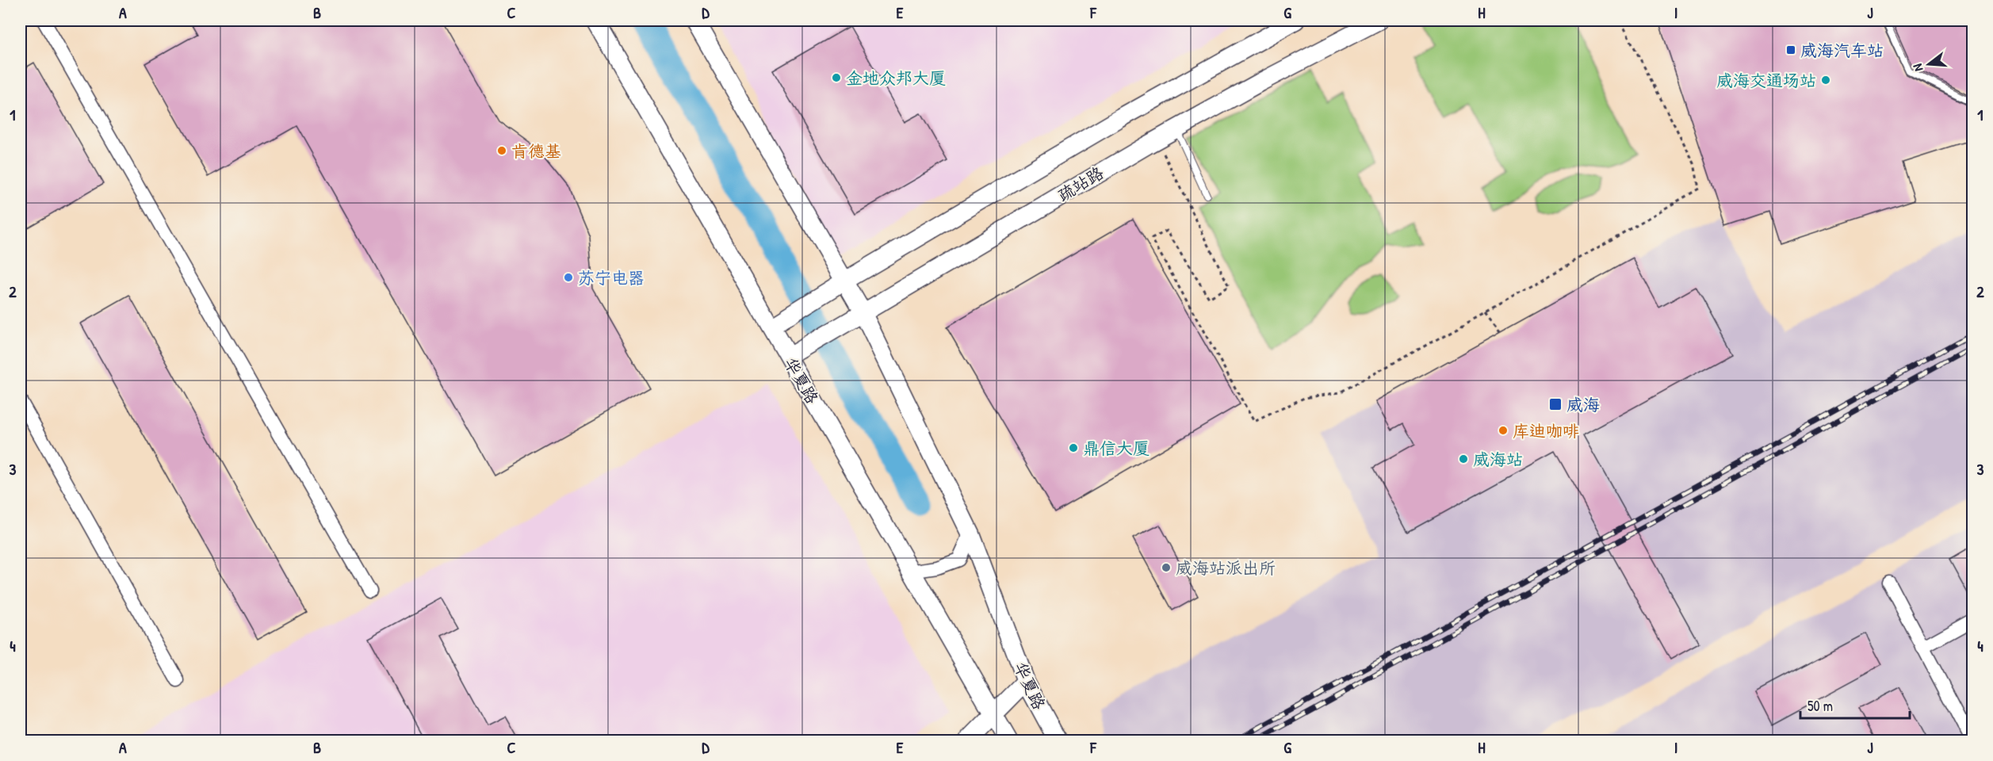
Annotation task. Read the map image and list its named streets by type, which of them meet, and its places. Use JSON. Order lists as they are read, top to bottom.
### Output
{
  "streets": {
    "main road": ["疏站路", "华夏路"]
  },
  "crossings": [
    ["疏站路", "华夏路"]
  ],
  "places": {
    "transit": ["威海汽车站", "威海"],
    "other": [
      "金地众邦大厦",
      "威海交通场站",
      "肯德基",
      "苏宁电器",
      "库迪咖啡",
      "鼎信大厦",
      "威海站",
      "威海站派出所"
    ]
  },
  "scale_bar": "50 m",
  "north": "left",
  "grid": {
    "columns": [
      "A",
      "B",
      "C",
      "D",
      "E",
      "F",
      "G",
      "H",
      "I",
      "J"
    ],
    "rows": [
      "1",
      "2",
      "3",
      "4"
    ]
  }
}
